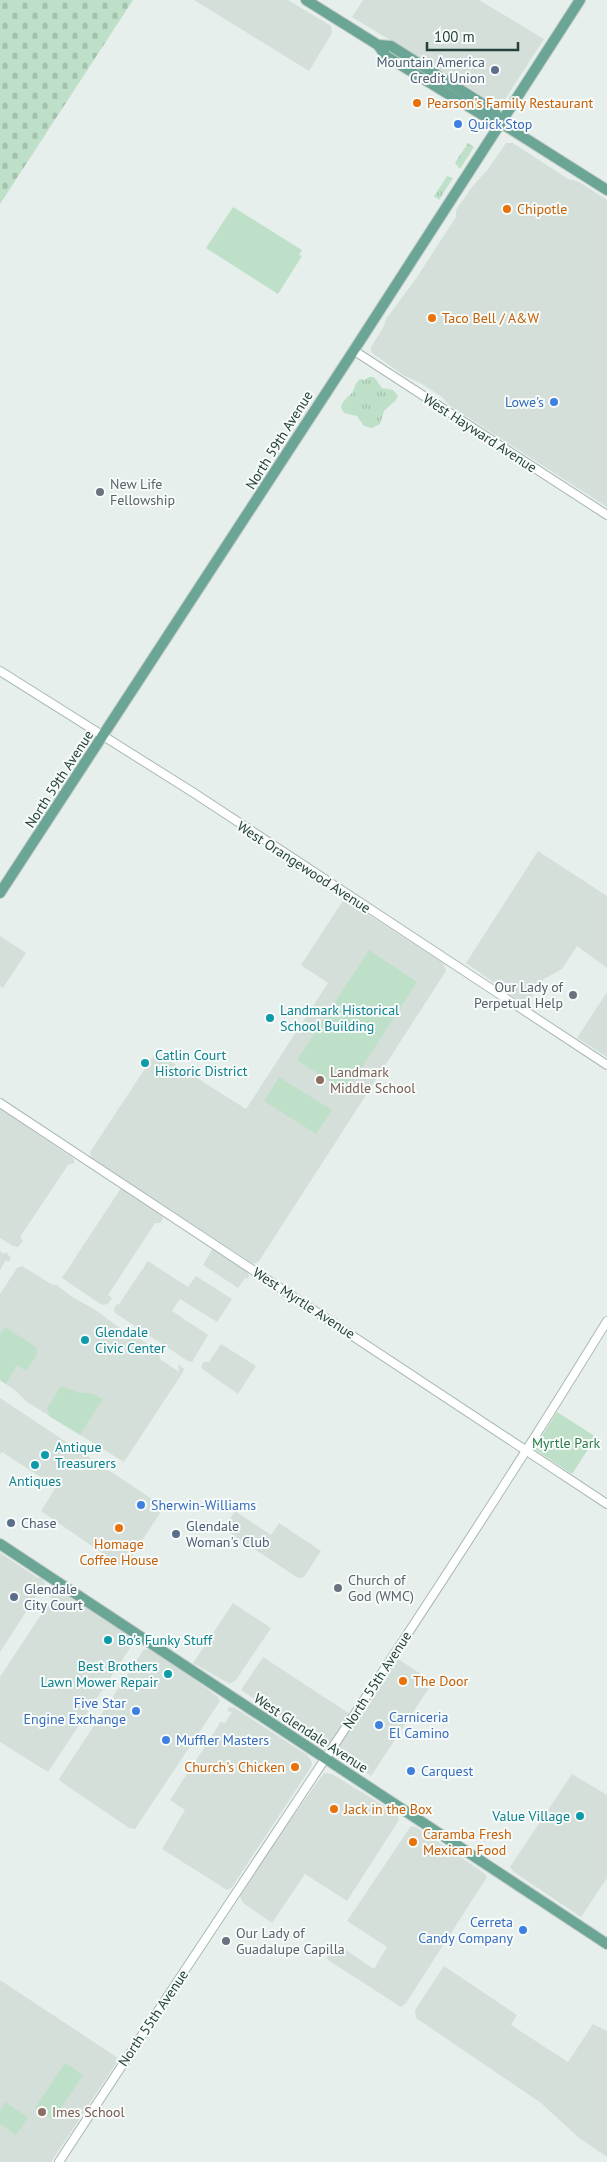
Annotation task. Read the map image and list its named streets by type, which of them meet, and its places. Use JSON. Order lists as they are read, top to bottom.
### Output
{
  "streets": {
    "main road": ["North 59th Avenue", "West Glendale Avenue"],
    "street": [
      "West Hayward Avenue",
      "West Orangewood Avenue",
      "West Myrtle Avenue",
      "North 55th Avenue"
    ]
  },
  "crossings": [
    ["West Hayward Avenue", "North 59th Avenue"],
    ["North 59th Avenue", "West Orangewood Avenue"],
    ["West Myrtle Avenue", "North 55th Avenue"],
    ["North 55th Avenue", "West Glendale Avenue"]
  ],
  "parks": ["Myrtle Park"],
  "places": [
    "Mountain America Credit Union",
    "Pearson's Family Restaurant",
    "Quick Stop",
    "Chipotle",
    "Taco Bell / A&W",
    "Lowe's",
    "New Life Fellowship",
    "Our Lady of Perpetual Help",
    "Landmark Historical School Building",
    "Catlin Court Historic District",
    "Landmark Middle School",
    "Glendale Civic Center",
    "Antique Treasurers",
    "Antiques",
    "Sherwin-Williams",
    "Chase",
    "Homage Coffee House",
    "Glendale Woman's Club",
    "Church of God (WMC)",
    "Glendale City Court",
    "Bo's Funky Stuff",
    "Best Brothers Lawn Mower Repair",
    "The Door",
    "Five Star Engine Exchange",
    "Carniceria El Camino",
    "Muffler Masters",
    "Church's Chicken",
    "Carquest",
    "Jack in the Box",
    "Value Village",
    "Caramba Fresh Mexican Food",
    "Cerreta Candy Company",
    "Our Lady of Guadalupe Capilla",
    "Imes School"
  ],
  "scale_bar": "100 m"
}
